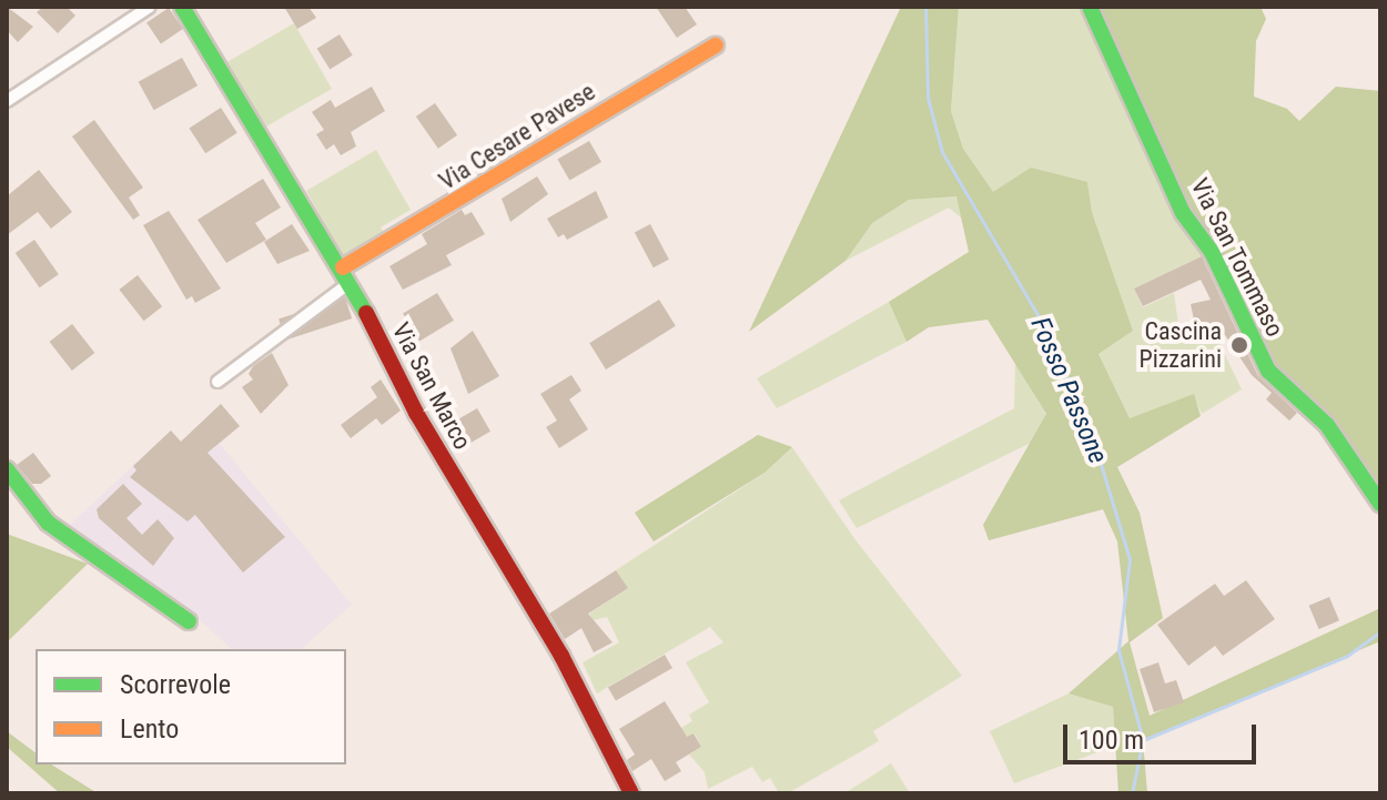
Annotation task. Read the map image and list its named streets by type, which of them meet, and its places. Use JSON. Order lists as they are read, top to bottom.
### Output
{
  "streets": {
    "street": ["Via Cesare Pavese", "Via San Tommaso", "Via San Marco"]
  },
  "crossings": [
    ["Via Cesare Pavese", "Via San Marco"]
  ],
  "water": ["Fosso Passone"],
  "places": ["Cascina Pizzarini"],
  "legend": ["Scorrevole", "Lento"],
  "scale_bar": "100 m"
}
